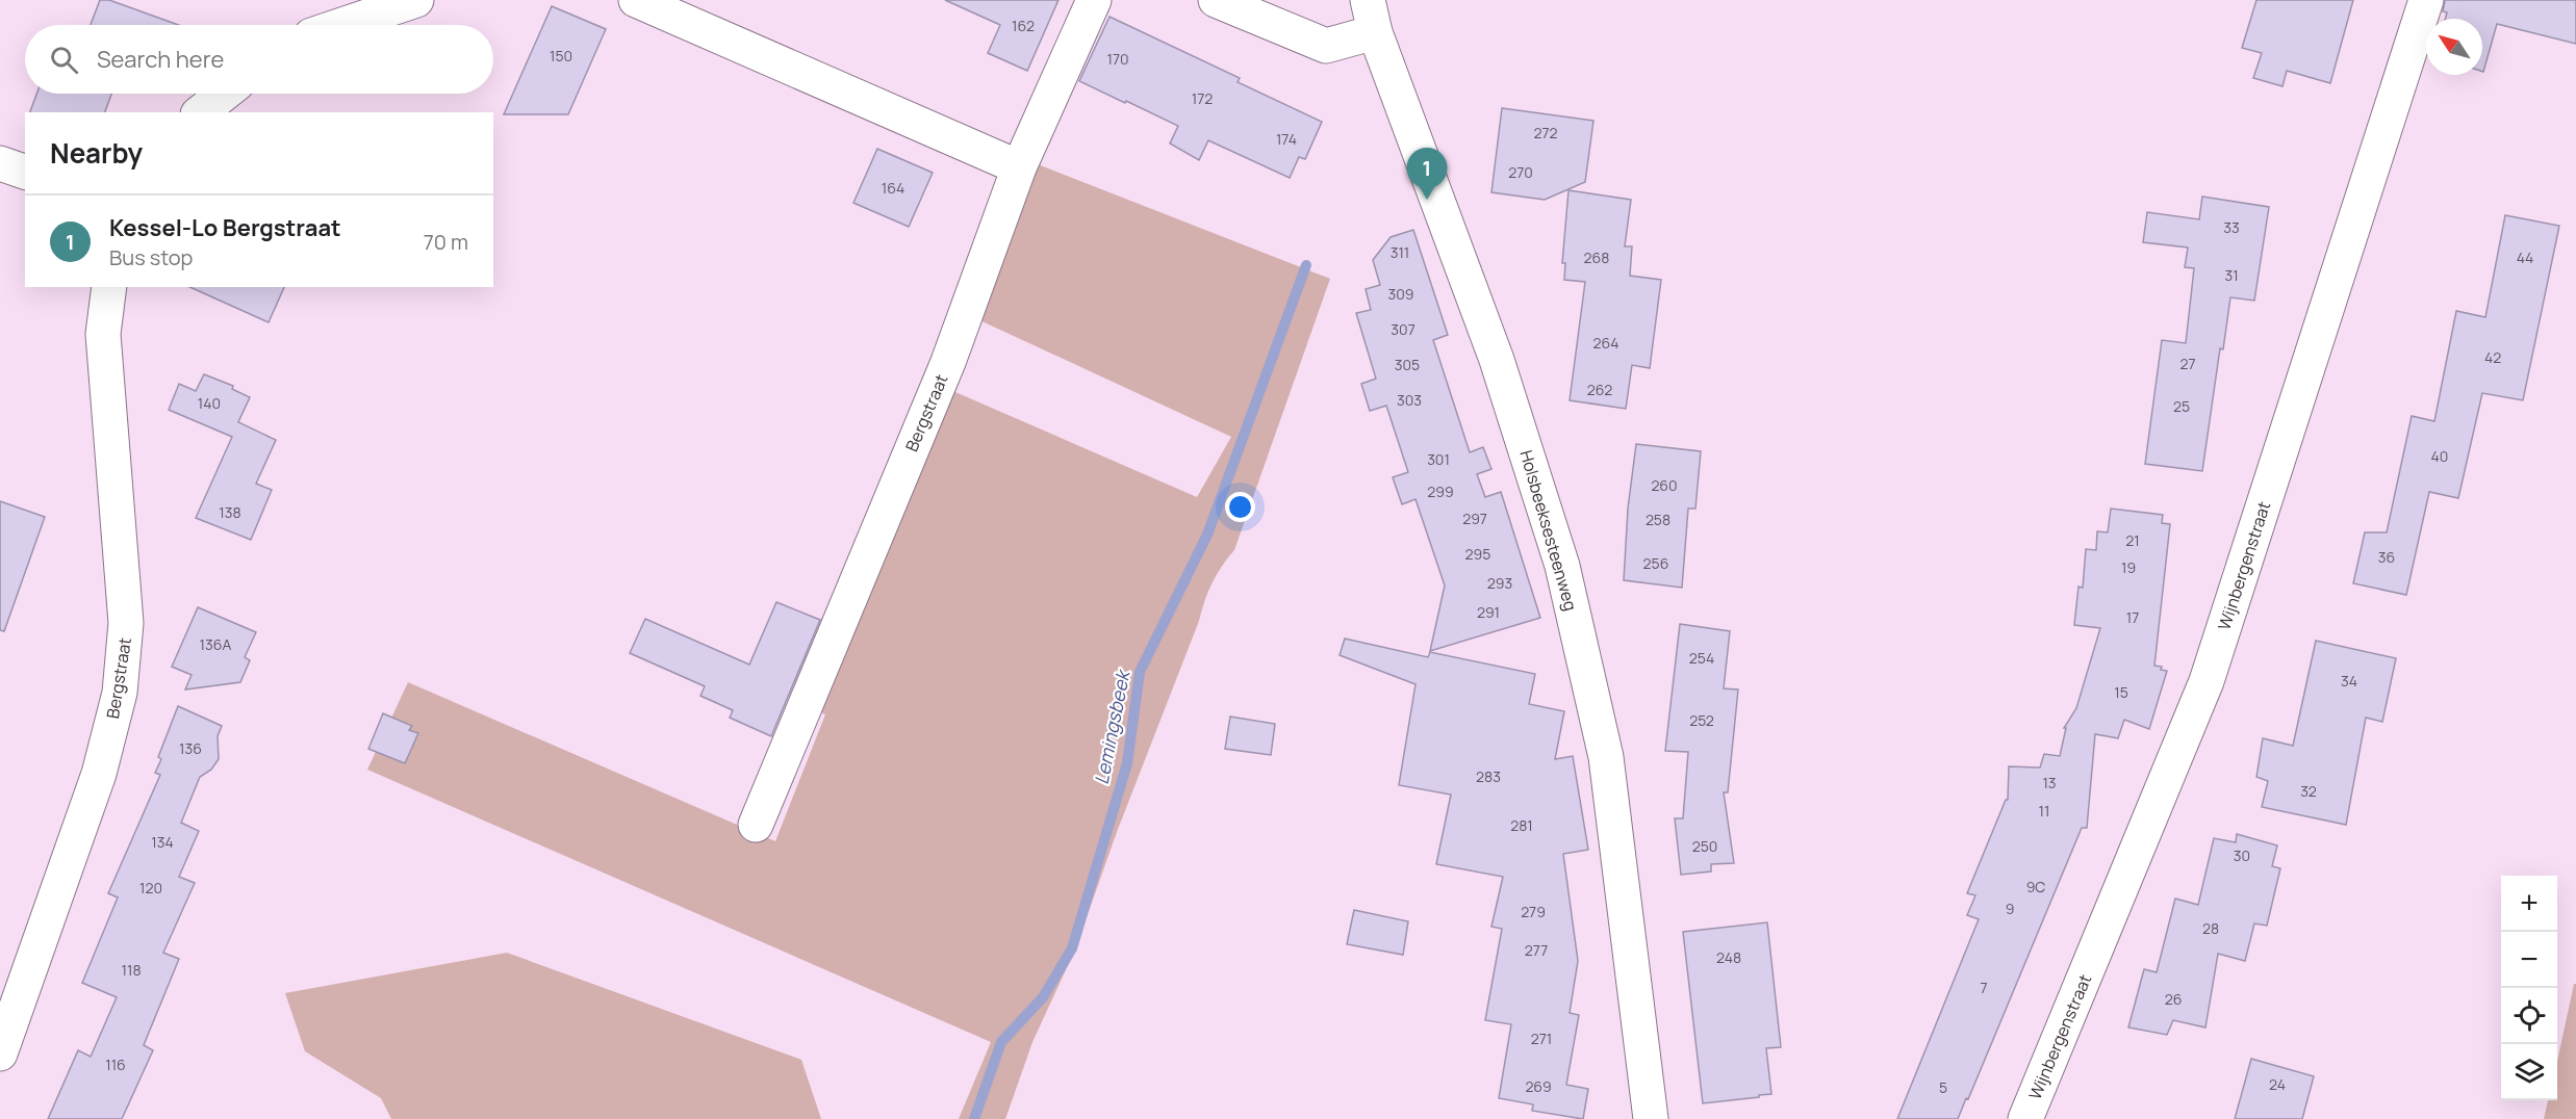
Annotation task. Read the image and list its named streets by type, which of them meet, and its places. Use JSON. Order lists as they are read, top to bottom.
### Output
{
  "streets": {
    "street": ["Bergstraat", "Holsbeeksesteenweg", "Wijnbergenstraat"]
  },
  "water": ["Lemingsbeek"],
  "house_numbers": [
    "162",
    "150",
    "170",
    "172",
    "272",
    "174",
    "270",
    "164",
    "33",
    "311",
    "268",
    "44",
    "31",
    "309",
    "307",
    "264",
    "42",
    "27",
    "305",
    "262",
    "303",
    "140",
    "25",
    "40",
    "301",
    "260",
    "299",
    "138",
    "297",
    "258",
    "21",
    "295",
    "36",
    "256",
    "19",
    "293",
    "291",
    "17",
    "136A",
    "254",
    "34",
    "15",
    "252",
    "136",
    "283",
    "13",
    "32",
    "11",
    "281",
    "134",
    "250",
    "30",
    "9C",
    "120",
    "9",
    "279",
    "28",
    "277",
    "248",
    "118",
    "7",
    "26",
    "271",
    "116",
    "24",
    "269",
    "5"
  ],
  "north": "top left",
  "page": {
    "search": "Search here",
    "heading": "Nearby",
    "pins": "1",
    "list": [
      {
        "mark": "1",
        "name": "Kessel-Lo Bergstraat",
        "note": "Bus stop",
        "value": "70 m"
      }
    ],
    "map_buttons": ["+", "−"]
  }
}
